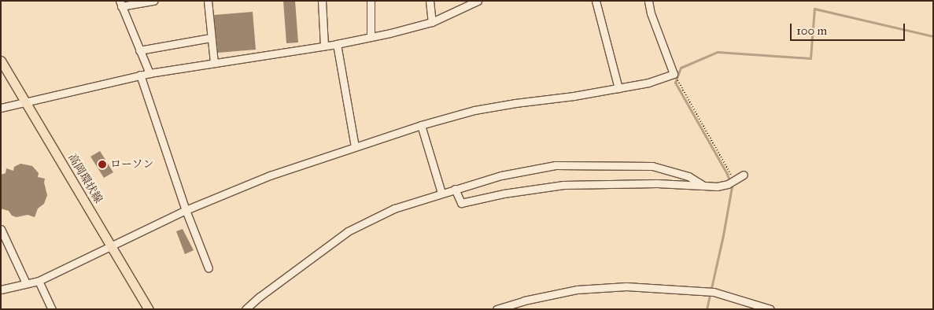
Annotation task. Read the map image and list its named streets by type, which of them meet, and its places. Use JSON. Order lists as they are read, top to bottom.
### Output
{
  "streets": {
    "main road": ["高岡環状線"]
  },
  "places": ["ローソン"],
  "scale_bar": "100 m"
}
